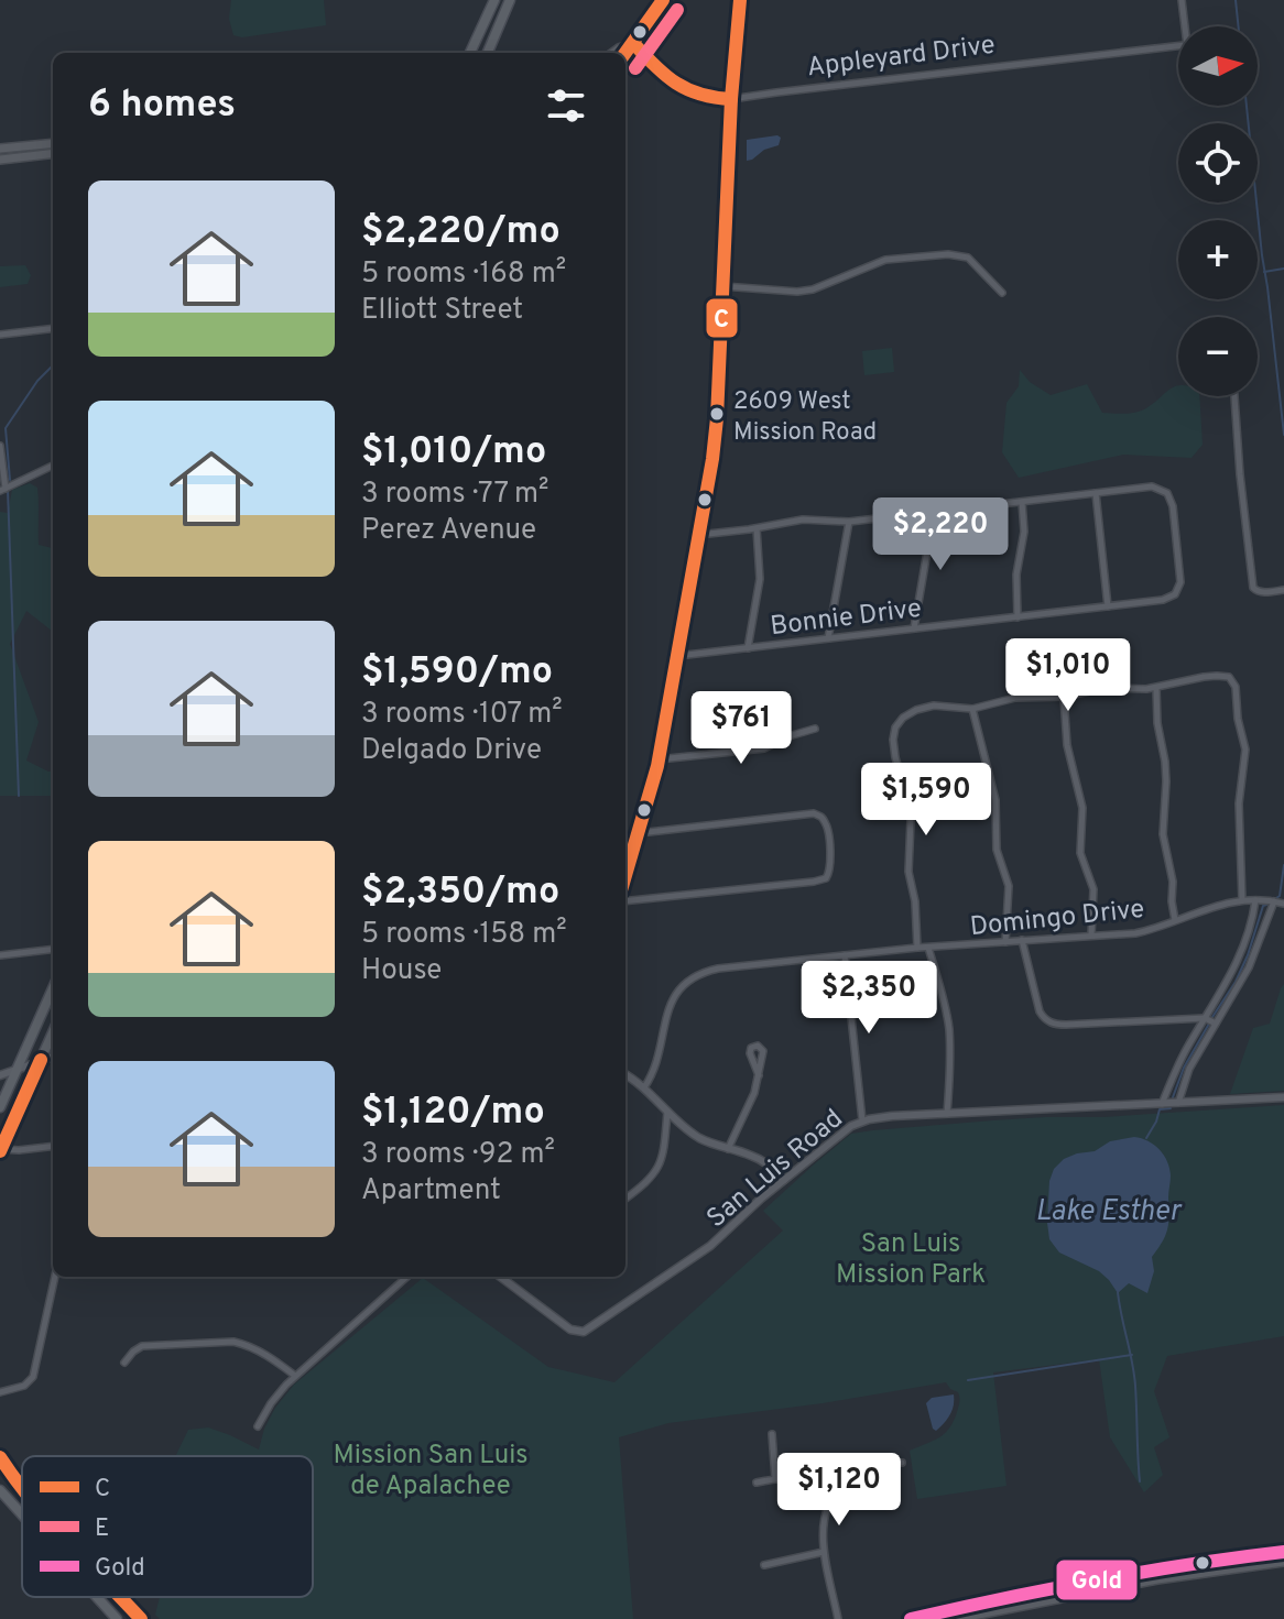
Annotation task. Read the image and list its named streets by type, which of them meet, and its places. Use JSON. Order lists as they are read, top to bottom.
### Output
{
  "streets": {
    "street": [
      "Appleyard Drive",
      "Bonnie Drive",
      "Domingo Drive",
      "San Luis Road"
    ]
  },
  "crossings": [
    ["Domingo Drive", "San Luis Road"]
  ],
  "water": ["Lake Esther"],
  "parks": ["San Luis Mission Park", "Mission San Luis de Apalachee"],
  "places": ["2609 West Mission Road"],
  "lines": ["transit line C", "transit line E", "transit line Gold"],
  "legend": ["C", "E", "Gold"],
  "north": "right",
  "page": {
    "map_buttons": ["+", "−"],
    "heading": "6 homes",
    "list": [
      {
        "name": "$2,220/mo",
        "note": "5 rooms · 168 m² · Elliott Street"
      },
      {
        "name": "$1,010/mo",
        "note": "3 rooms · 77 m² · Perez Avenue"
      },
      {
        "name": "$1,590/mo",
        "note": "3 rooms · 107 m² · Delgado Drive"
      },
      {
        "name": "$2,350/mo",
        "note": "5 rooms · 158 m² · House"
      },
      {
        "name": "$1,120/mo",
        "note": "3 rooms · 92 m² · Apartment"
      }
    ],
    "price": [
      "$2,220",
      "$1,010",
      "$761",
      "$1,590",
      "$2,350",
      "$1,120"
    ]
  }
}
